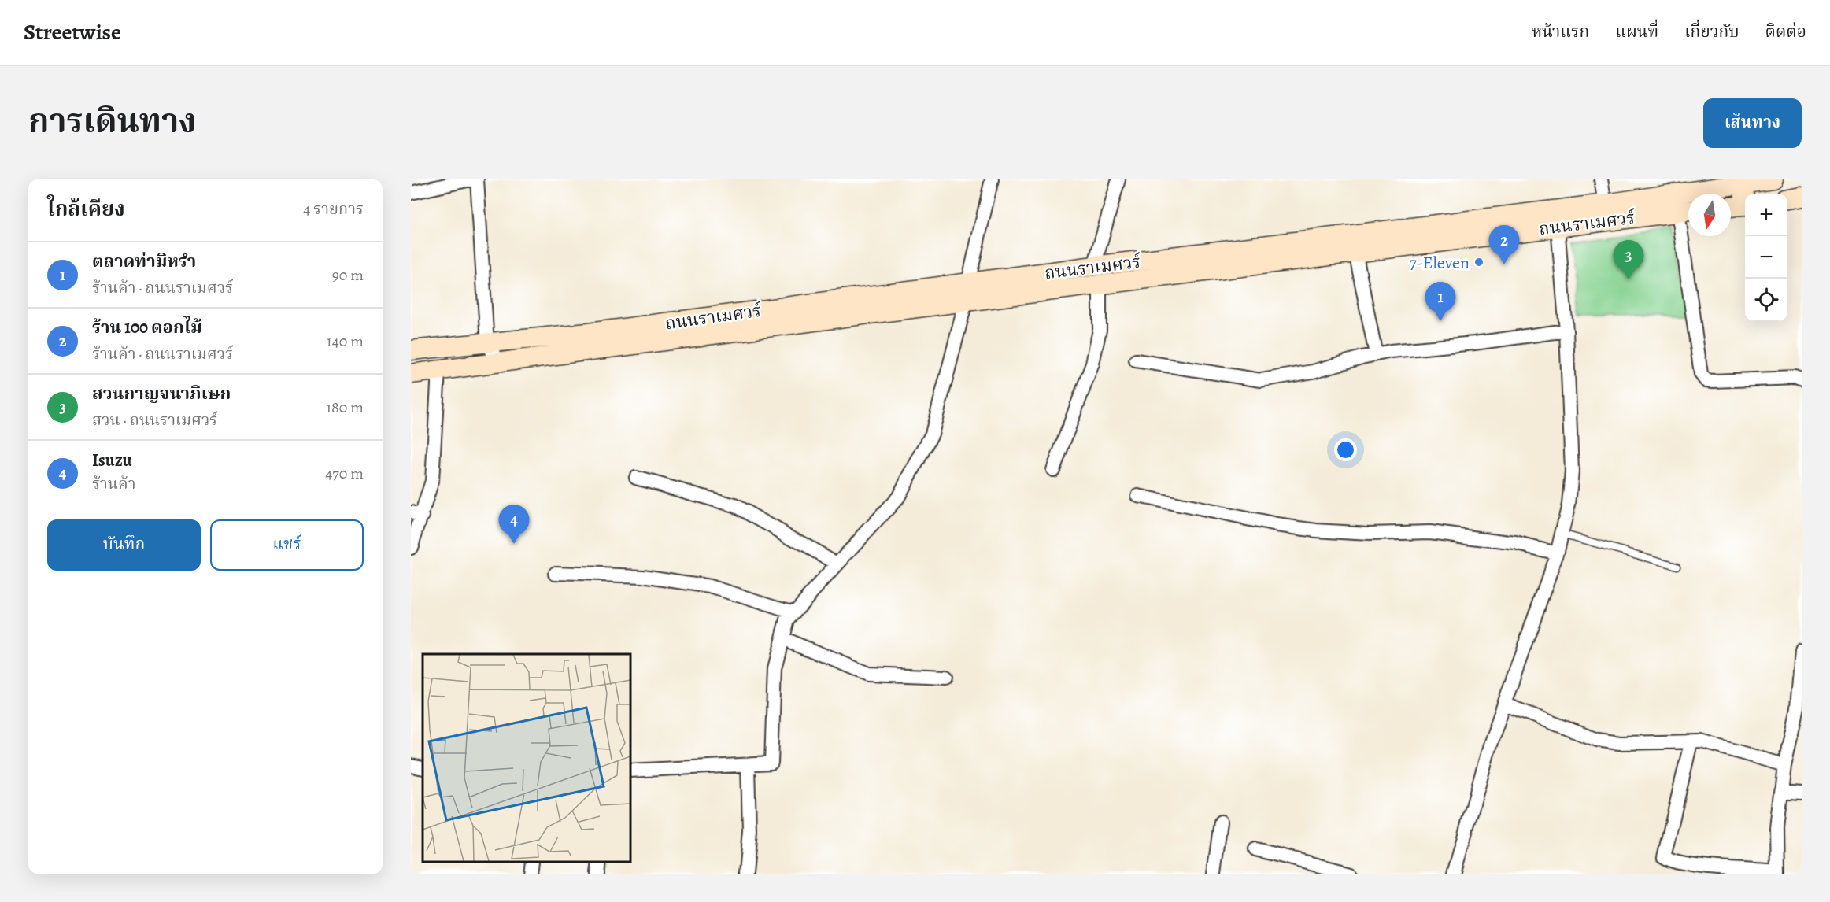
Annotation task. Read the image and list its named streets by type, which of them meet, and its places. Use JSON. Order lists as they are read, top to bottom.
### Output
{
  "streets": {
    "main road": ["ถนนราเมศวร์"]
  },
  "places": ["7-Eleven"],
  "north": "bottom",
  "page": {
    "header": "Streetwise",
    "nav": [
      "หน้าแรก",
      "แผนที่",
      "เกี่ยวกับ",
      "ติดต่อ"
    ],
    "title": "การเดินทาง",
    "buttons": [
      "เส้นทาง",
      ["บันทึก", "แชร์"]
    ],
    "heading": ["ใกล้เคียง", "4 รายการ"],
    "map_buttons": ["+", "−"],
    "pins": [
      "2",
      "3",
      "1",
      "4"
    ],
    "list": [
      {
        "mark": "1",
        "name": "ตลาดท่ามิหรำ",
        "note": "ร้านค้า · ถนนราเมศวร์",
        "value": "90 m"
      },
      {
        "mark": "2",
        "name": "ร้าน 100 ดอกไม้",
        "note": "ร้านค้า · ถนนราเมศวร์",
        "value": "140 m"
      },
      {
        "mark": "3",
        "name": "สวนกาญจนาภิเษก",
        "note": "สวน · ถนนราเมศวร์",
        "value": "180 m"
      },
      {
        "mark": "4",
        "name": "Isuzu",
        "note": "ร้านค้า",
        "value": "470 m"
      }
    ]
  }
}
